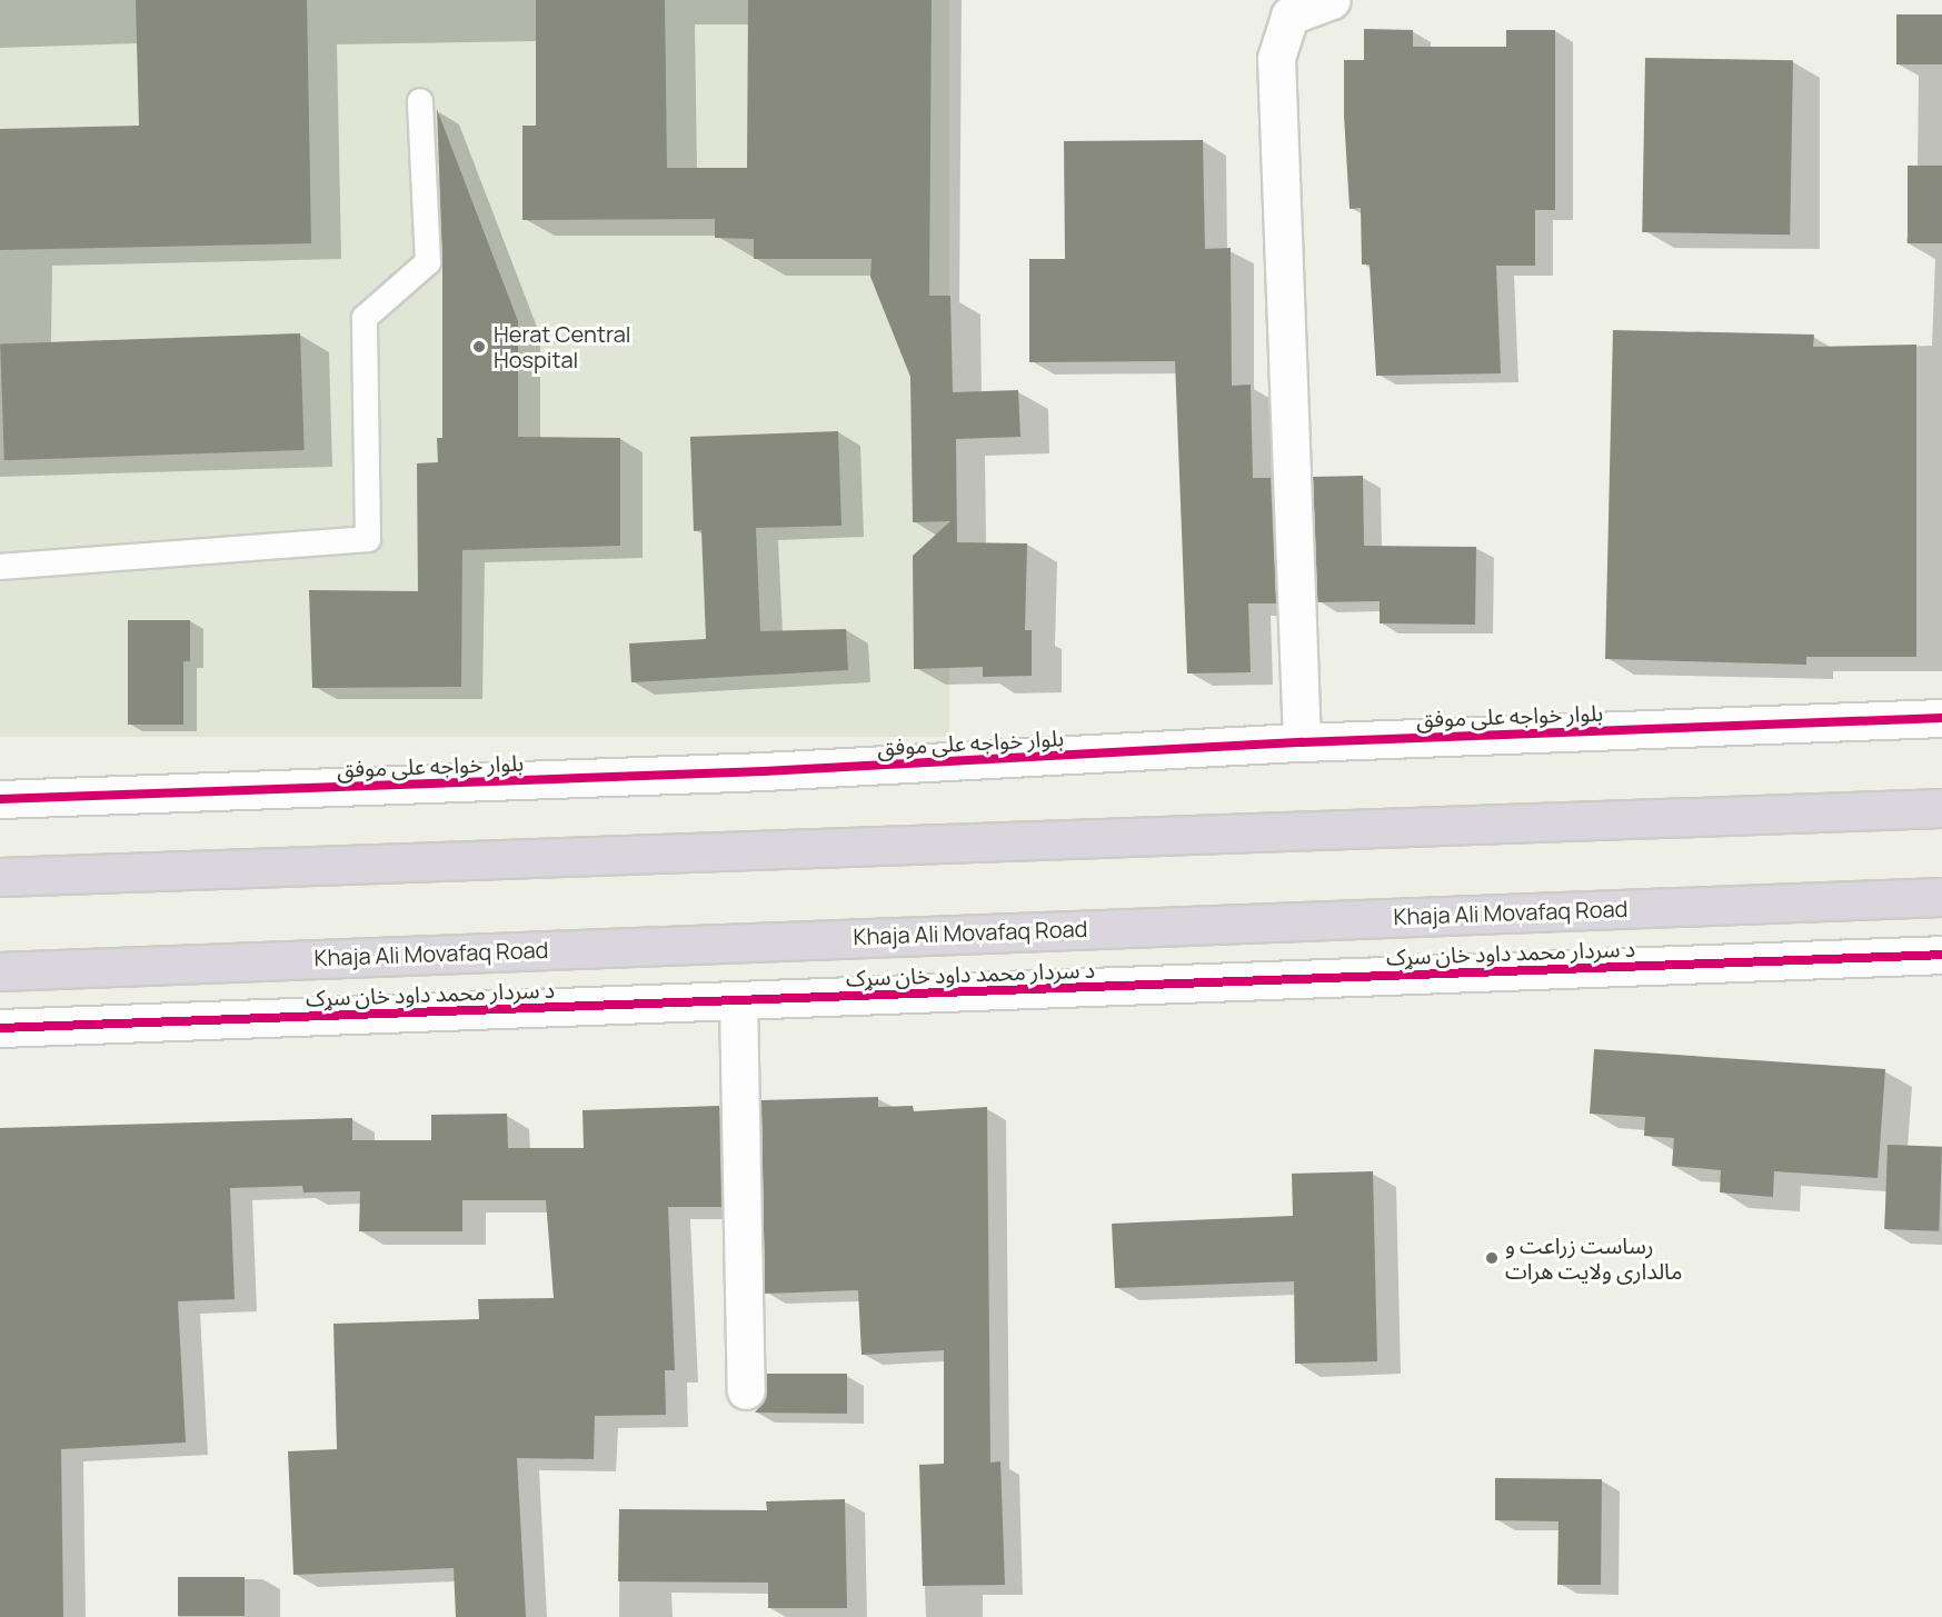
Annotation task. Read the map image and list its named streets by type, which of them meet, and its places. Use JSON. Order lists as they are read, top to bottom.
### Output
{
  "streets": {
    "highway": ["Khaja Ali Movafaq Road"],
    "street": ["بلوار خواجه علی موفق", "د سردار محمد داود خان سړک"]
  },
  "places": ["Herat Central Hospital", "رساست زراعت و مالداری ولایت هرات"]
}
